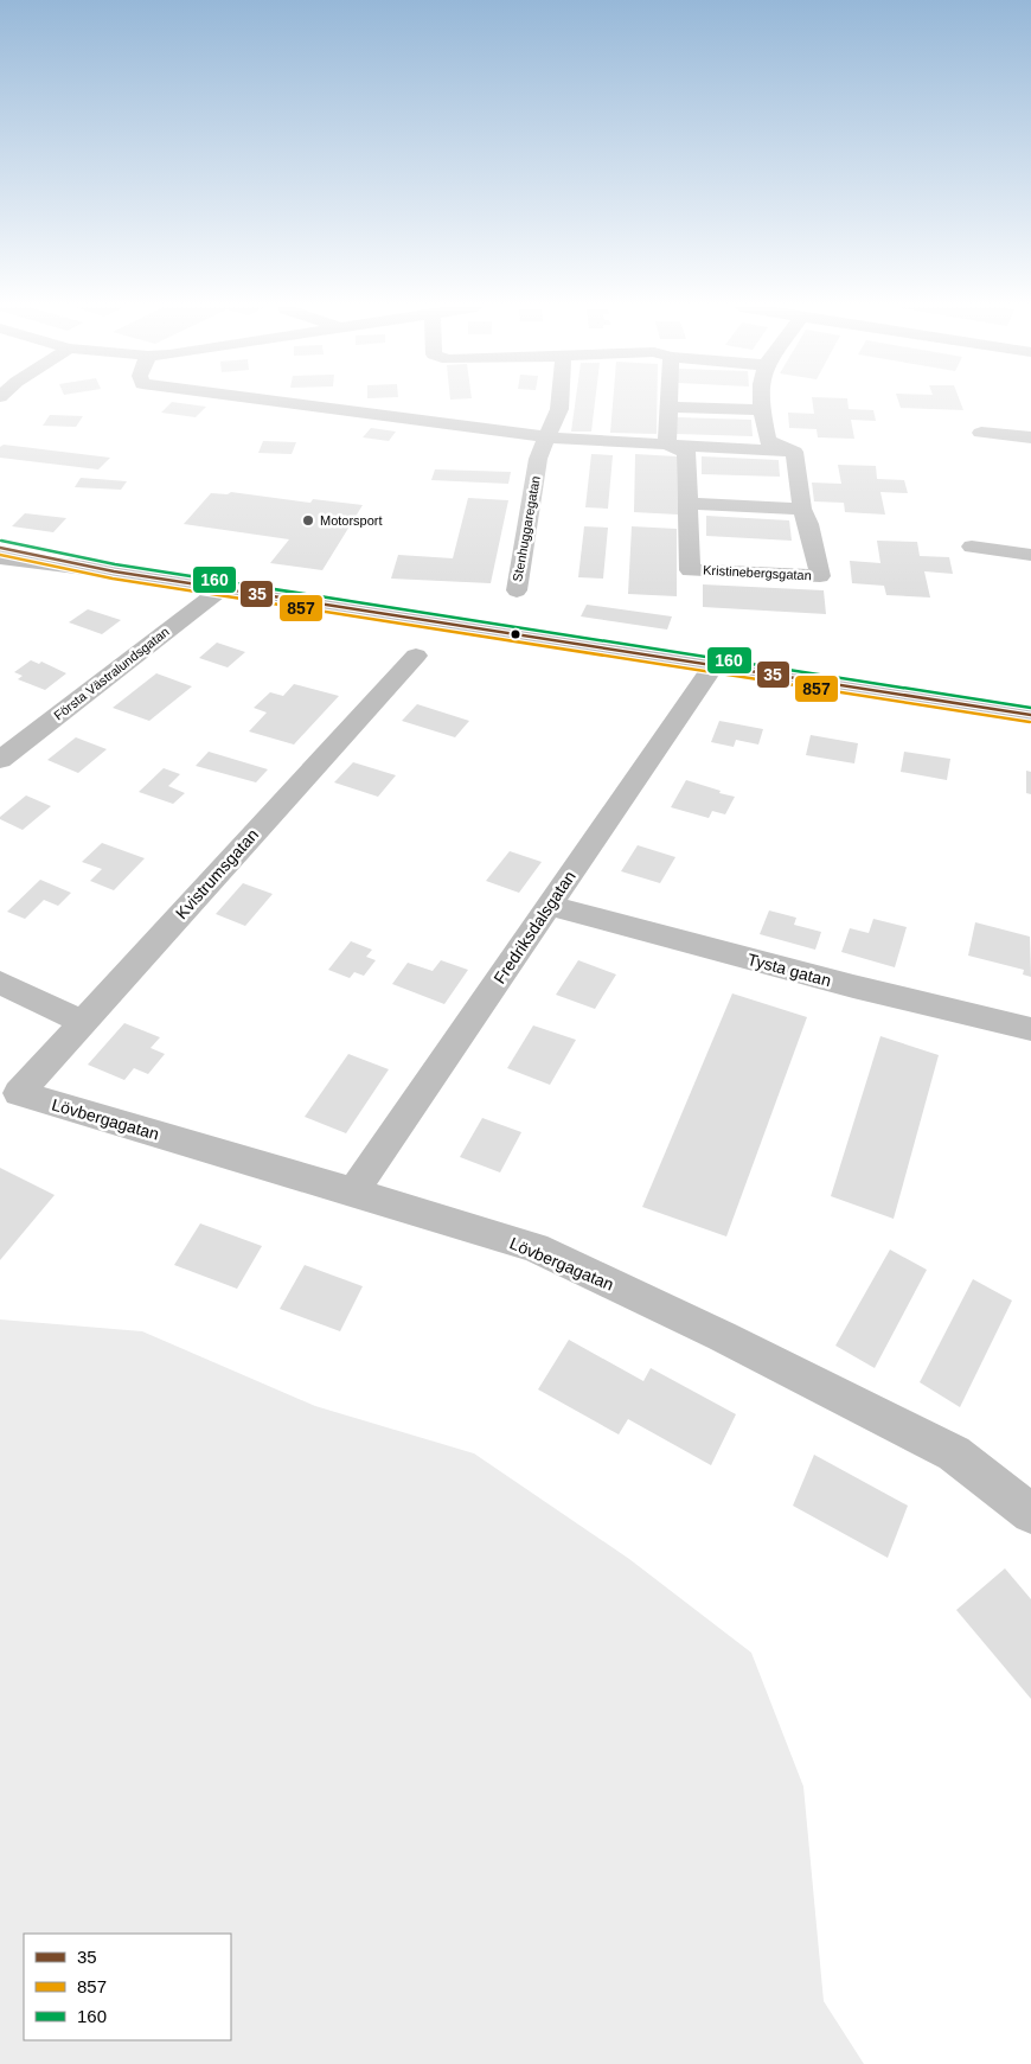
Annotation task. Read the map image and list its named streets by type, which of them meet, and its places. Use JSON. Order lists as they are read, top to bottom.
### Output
{
  "streets": {
    "street": [
      "Stenhuggaregatan",
      "Kristinebergsgatan",
      "Första Västralundsgatan",
      "Kvistrumsgatan",
      "Fredriksdalsgatan",
      "Tysta gatan",
      "Lövbergagatan"
    ]
  },
  "crossings": [
    ["Kvistrumsgatan", "Lövbergagatan"],
    ["Fredriksdalsgatan", "Tysta gatan"],
    ["Fredriksdalsgatan", "Lövbergagatan"]
  ],
  "places": ["Motorsport"],
  "lines": ["transit line 160", "transit line 35", "transit line 857"],
  "legend": ["35", "857", "160"]
}
